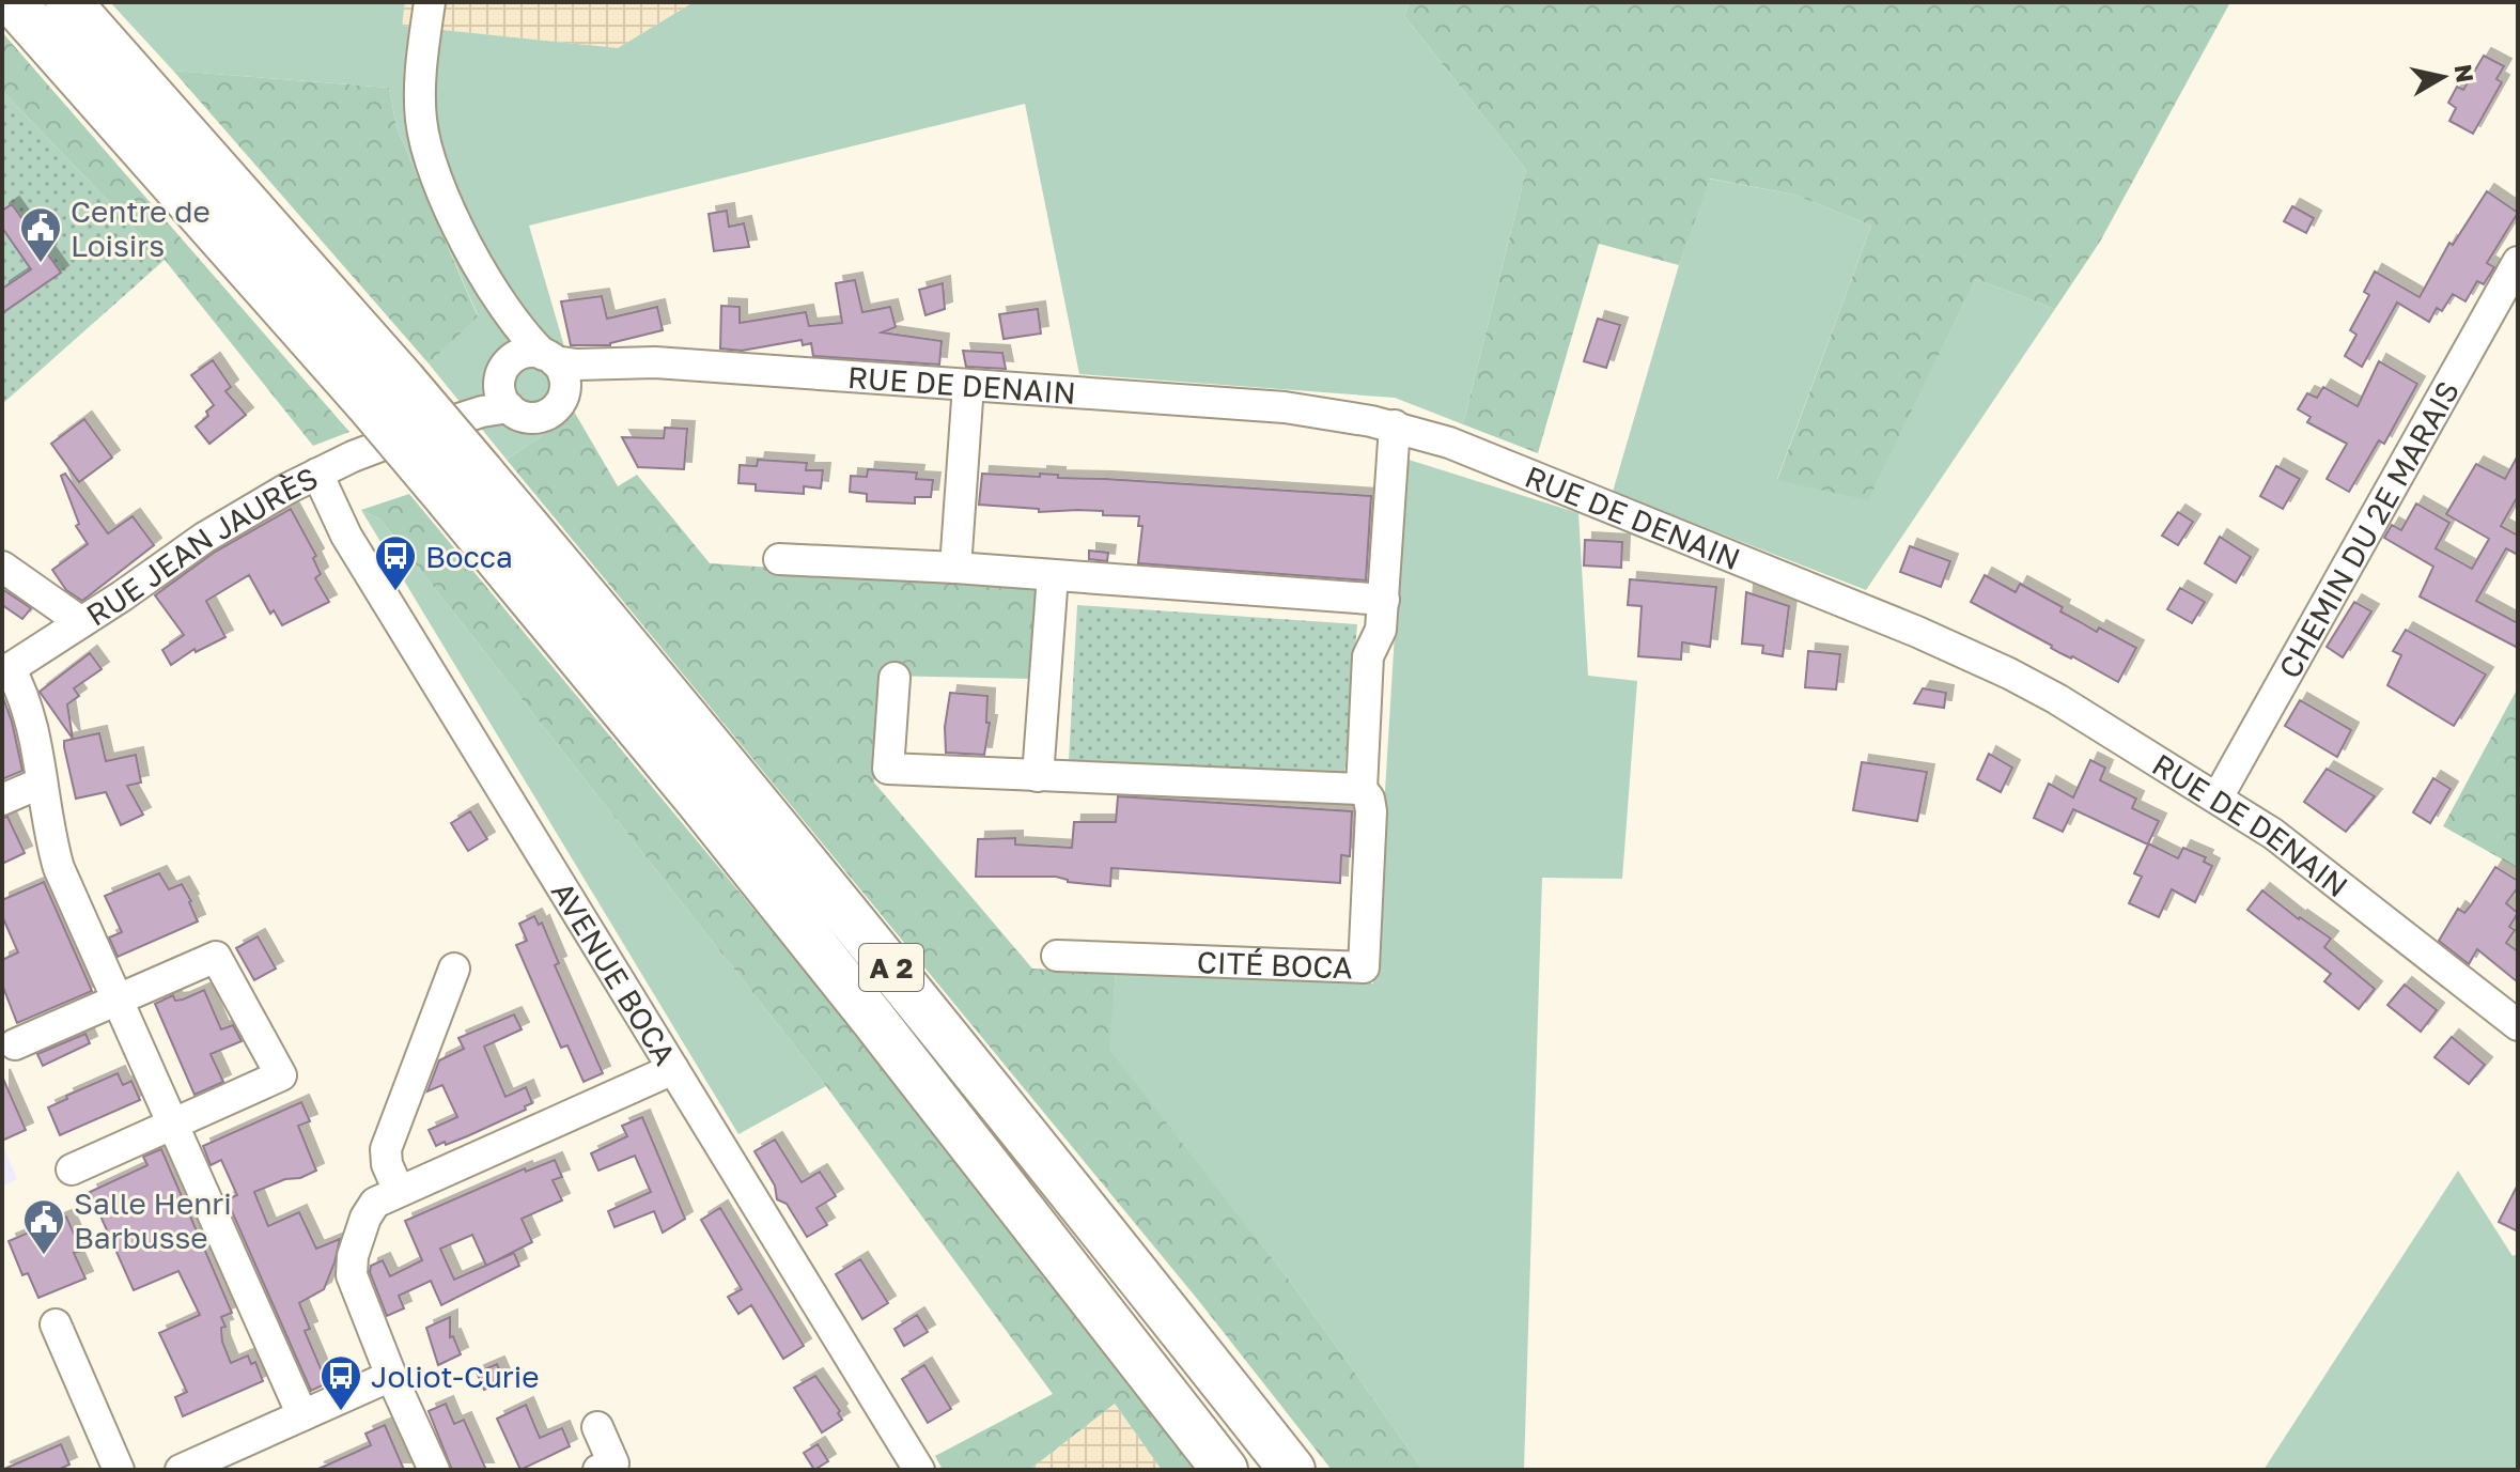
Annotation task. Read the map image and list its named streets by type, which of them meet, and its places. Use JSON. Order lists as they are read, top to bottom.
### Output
{
  "streets": {
    "highway": ["A 2"],
    "street": [
      "RUE DE DENAIN",
      "CHEMIN DU 2E MARAIS",
      "RUE JEAN JAURÈS",
      "CITÉ BOCA",
      "AVENUE BOCA"
    ]
  },
  "crossings": [
    ["RUE DE DENAIN", "CHEMIN DU 2E MARAIS"],
    ["RUE DE DENAIN", "RUE JEAN JAURÈS"],
    ["RUE DE DENAIN", "CITÉ BOCA"],
    ["RUE JEAN JAURÈS", "AVENUE BOCA"]
  ],
  "places": {
    "public building": ["Centre de Loisirs", "Salle Henri Barbusse"],
    "bus stop": ["Bocca", "Joliot-Curie"]
  },
  "north": "right"
}
